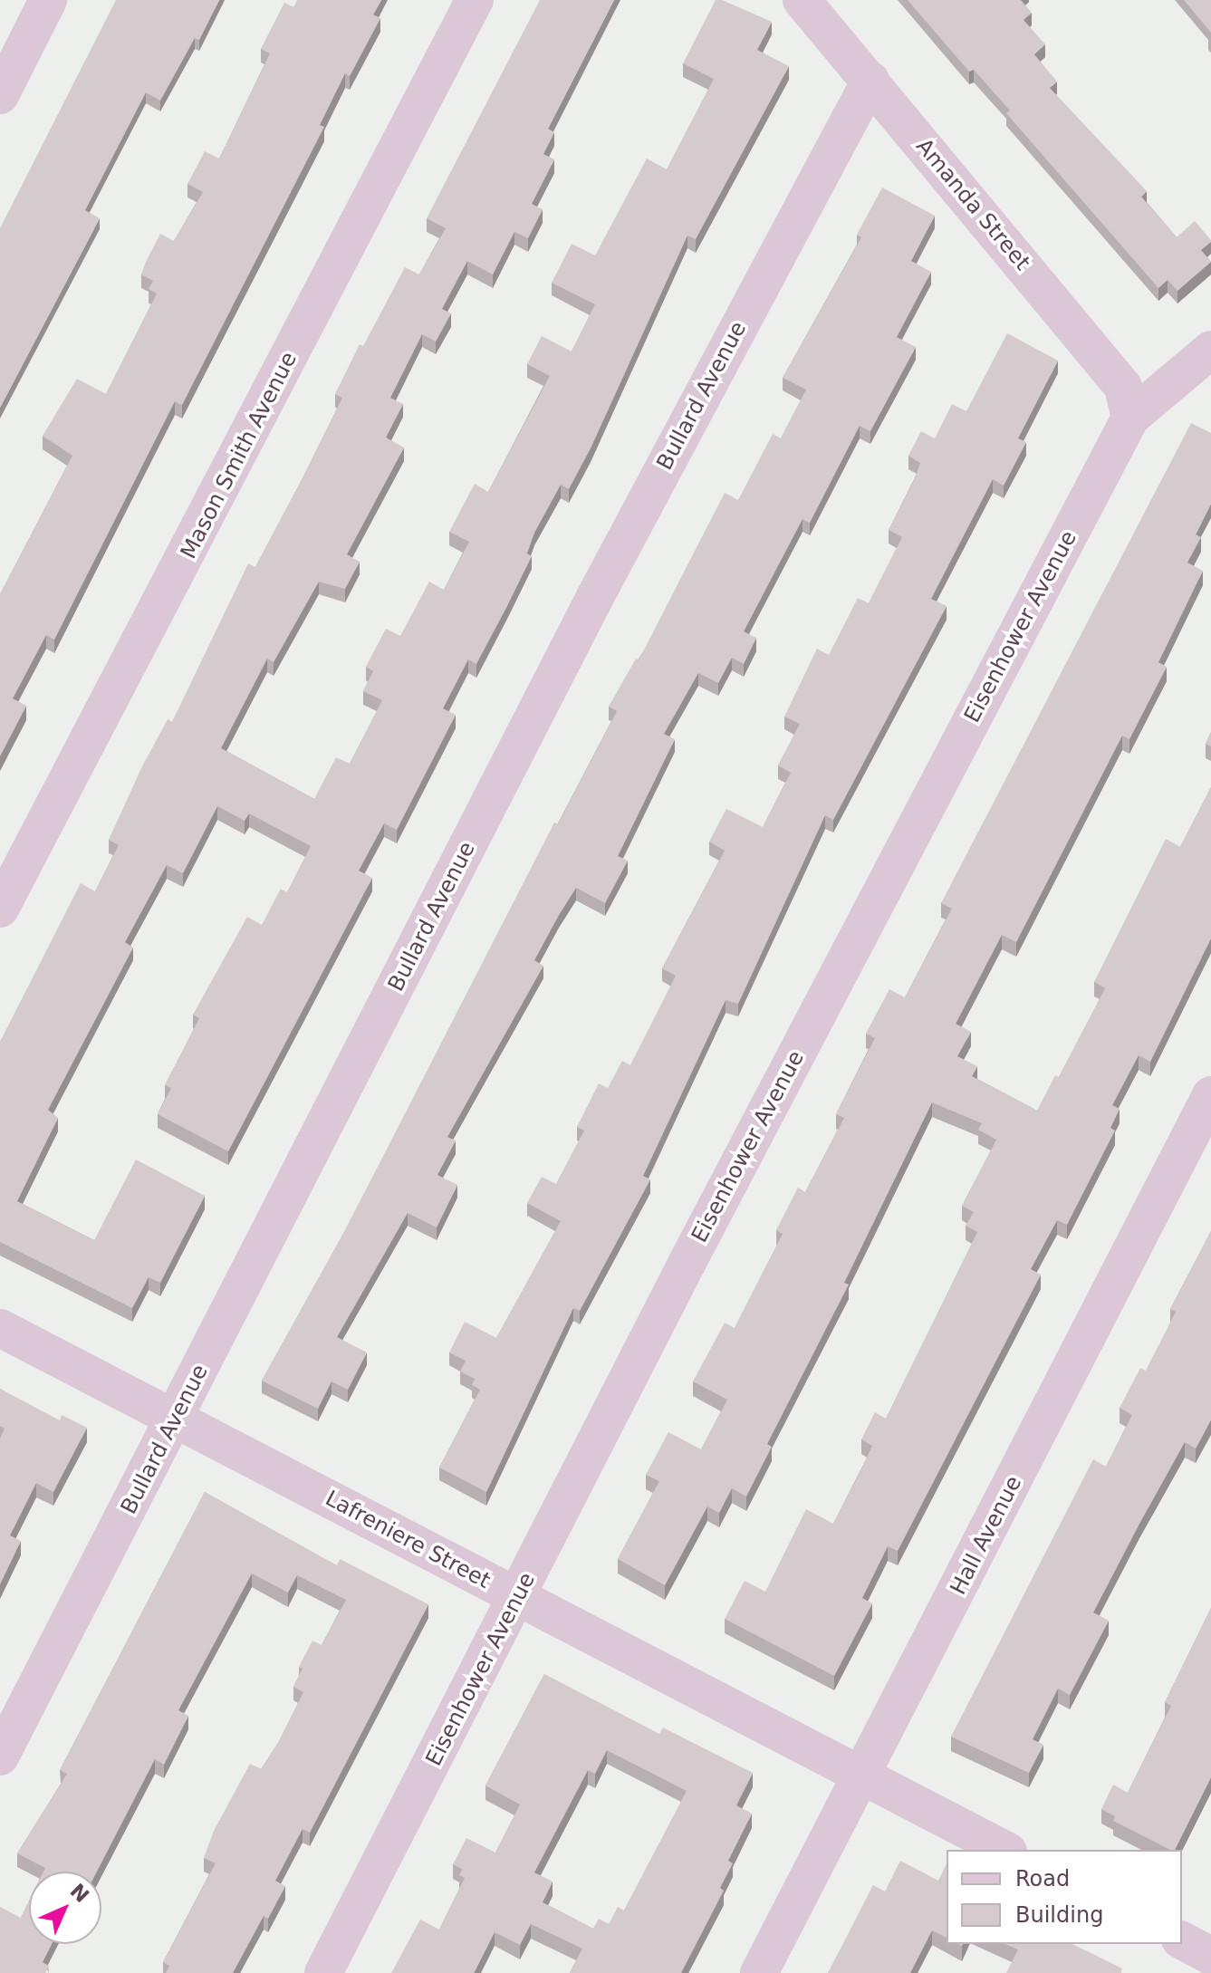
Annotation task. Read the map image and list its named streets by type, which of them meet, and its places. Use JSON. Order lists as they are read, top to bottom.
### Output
{
  "streets": {
    "street": [
      "Amanda Street",
      "Bullard Avenue",
      "Mason Smith Avenue",
      "Eisenhower Avenue",
      "Hall Avenue",
      "Lafreniere Street"
    ]
  },
  "crossings": [
    ["Amanda Street", "Bullard Avenue"],
    ["Amanda Street", "Eisenhower Avenue"],
    ["Bullard Avenue", "Lafreniere Street"],
    ["Eisenhower Avenue", "Lafreniere Street"],
    ["Hall Avenue", "Lafreniere Street"]
  ],
  "legend": ["Road", "Building"],
  "north": "top right"
}
